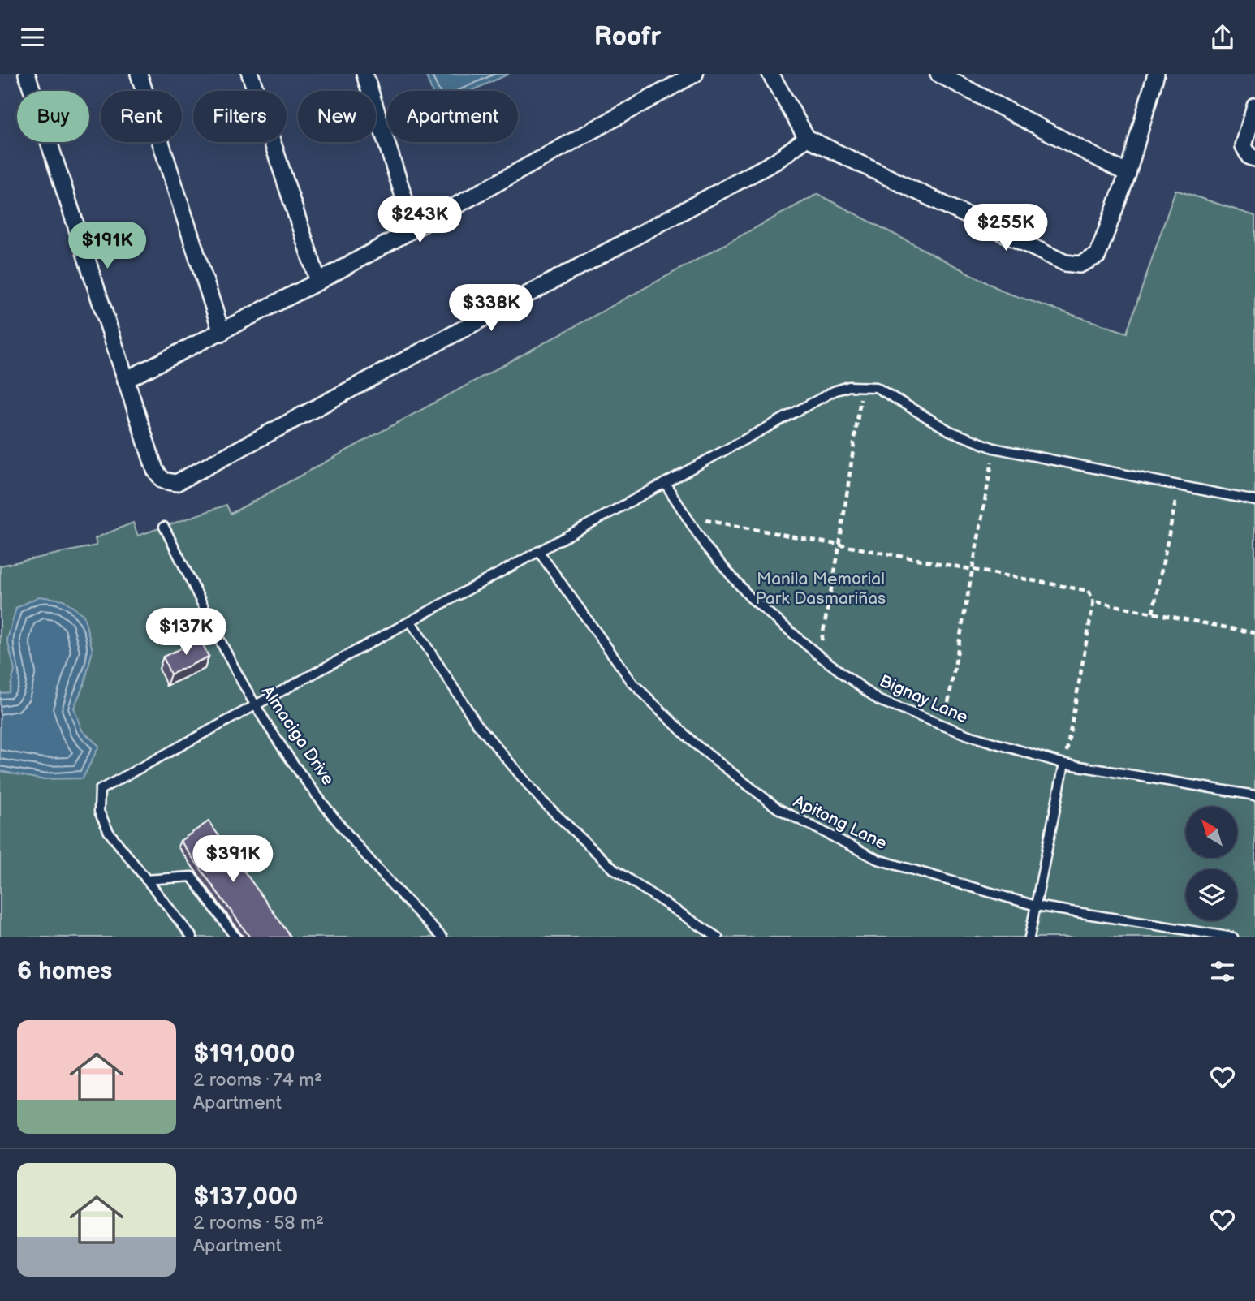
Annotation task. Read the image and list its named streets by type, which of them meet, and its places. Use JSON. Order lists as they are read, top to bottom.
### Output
{
  "streets": {
    "lane": ["Bignay Lane", "Almaciga Drive", "Apitong Lane"]
  },
  "parks": ["Manila Memorial Park Dasmariñas"],
  "north": "top left",
  "page": {
    "header": "Roofr",
    "chip": [
      "Buy",
      "Rent",
      "Filters",
      "New",
      "Apartment"
    ],
    "price": [
      "$243K",
      "$255K",
      "$191K",
      "$338K",
      "$137K",
      "$391K"
    ],
    "heading": "6 homes",
    "list": [
      {
        "name": "$191,000",
        "note": "2 rooms · 74 m² · Apartment"
      },
      {
        "name": "$137,000",
        "note": "2 rooms · 58 m² · Apartment"
      }
    ]
  }
}
